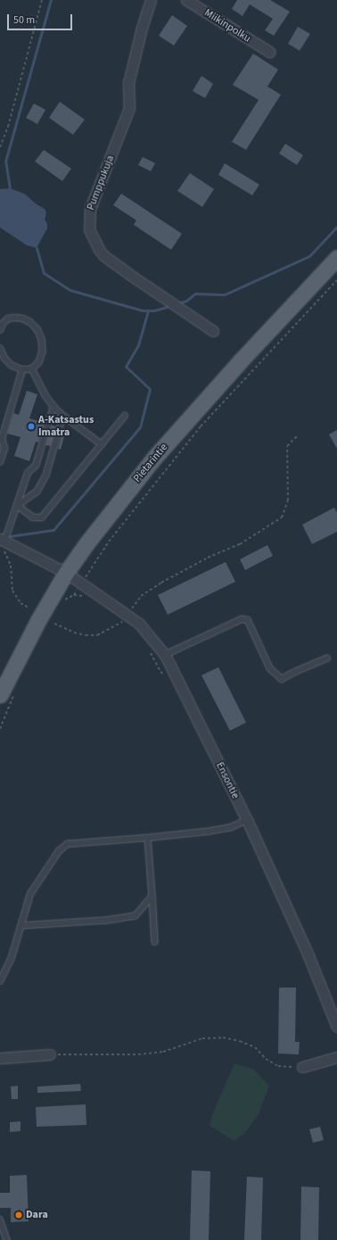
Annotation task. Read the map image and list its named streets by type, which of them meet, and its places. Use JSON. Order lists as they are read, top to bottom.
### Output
{
  "streets": {
    "main road": ["Pietarintie"],
    "street": ["Miikinpolku", "Pumppukuja", "Ensontie"]
  },
  "crossings": [
    ["Pietarintie", "Ensontie"]
  ],
  "places": ["A-Katsastus Imatra", "Dara"],
  "scale_bar": "50 m"
}
